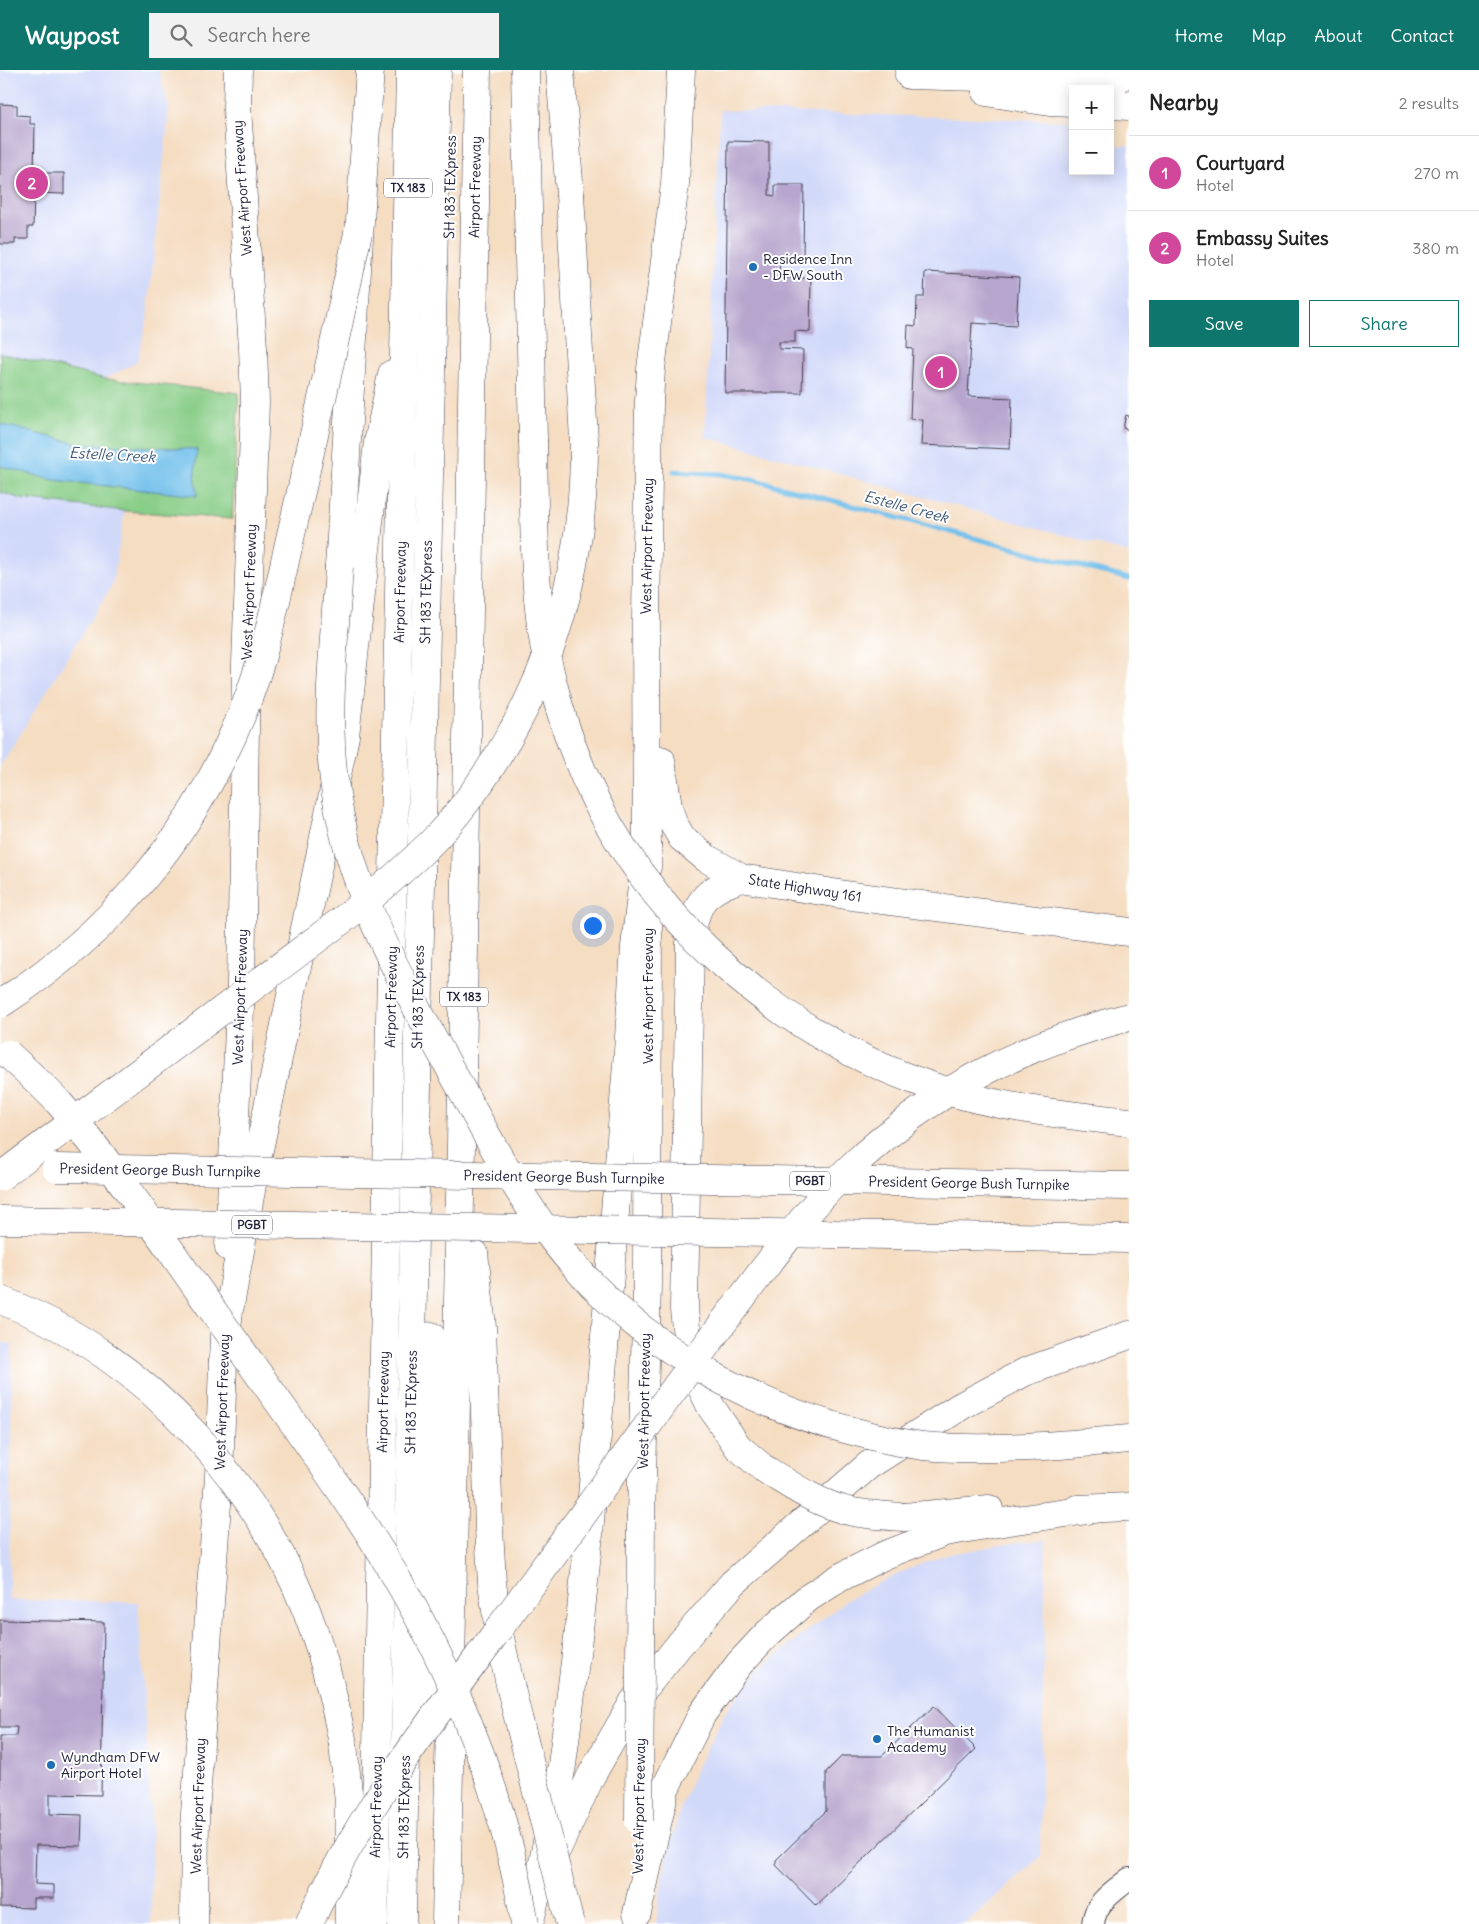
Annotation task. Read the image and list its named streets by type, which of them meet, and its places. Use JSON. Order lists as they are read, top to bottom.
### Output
{
  "streets": {
    "main road": [
      "SH 183 TEXpress",
      "Airport Freeway",
      "West Airport Freeway",
      "TX 183",
      "State Highway 161",
      "President George Bush Turnpike",
      "PGBT"
    ]
  },
  "crossings": [
    ["West Airport Freeway", "State Highway 161"]
  ],
  "water": ["Estelle Creek"],
  "places": ["Residence Inn - DFW South", "The Humanist Academy", "Wyndham DFW Airport Hotel"],
  "page": {
    "header": "Waypost",
    "search": "Search here",
    "nav": [
      "Home",
      "Map",
      "About",
      "Contact"
    ],
    "heading": ["Nearby", "2 results"],
    "map_buttons": ["+", "−"],
    "list": [
      {
        "mark": "1",
        "name": "Courtyard",
        "note": "Hotel",
        "value": "270 m"
      },
      {
        "mark": "2",
        "name": "Embassy Suites",
        "note": "Hotel",
        "value": "380 m"
      }
    ],
    "pins": ["2", "1"],
    "buttons": ["Save", "Share"]
  }
}
